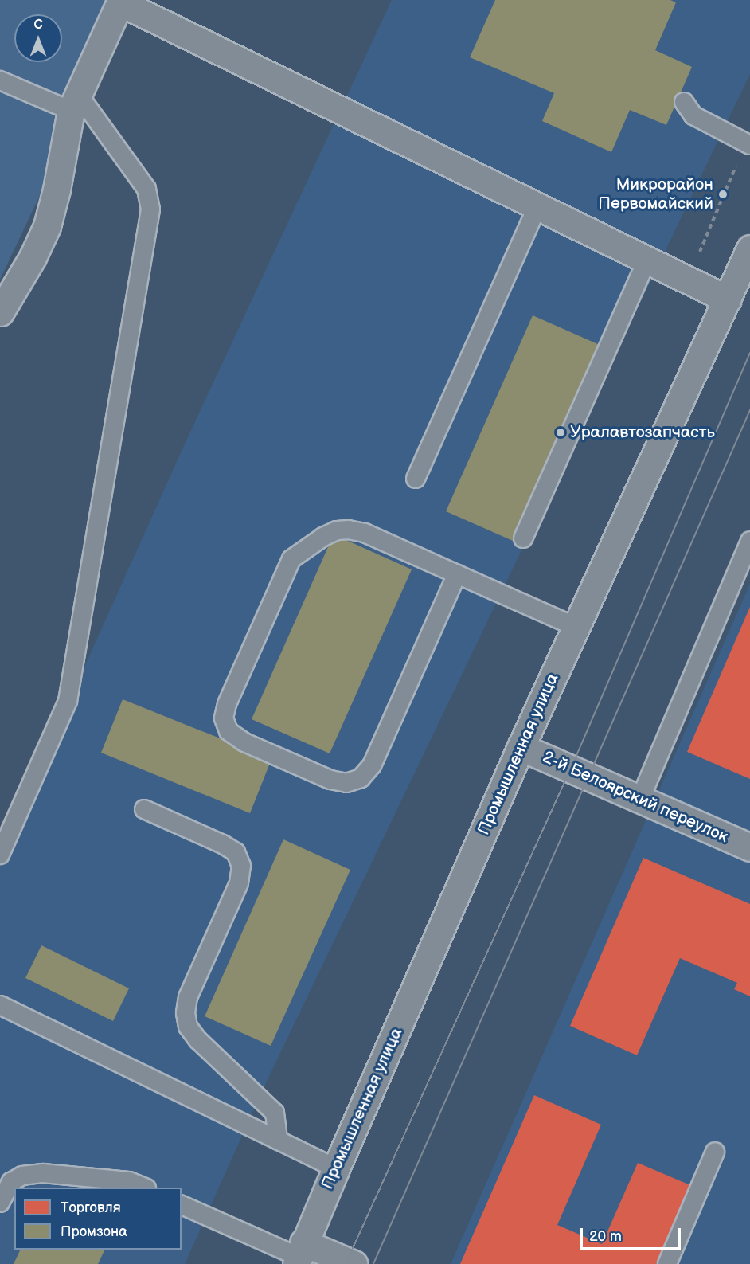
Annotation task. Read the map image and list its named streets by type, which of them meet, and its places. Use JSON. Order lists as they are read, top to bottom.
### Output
{
  "streets": {
    "street": ["Промышленная улица", "2-й Белоярский переулок"]
  },
  "crossings": [
    ["Промышленная улица", "2-й Белоярский переулок"]
  ],
  "places": ["Микрорайон Первомайский", "Уралавтозапчасть"],
  "legend": ["Торговля", "Промзона"],
  "scale_bar": "20 m",
  "north": "top"
}
